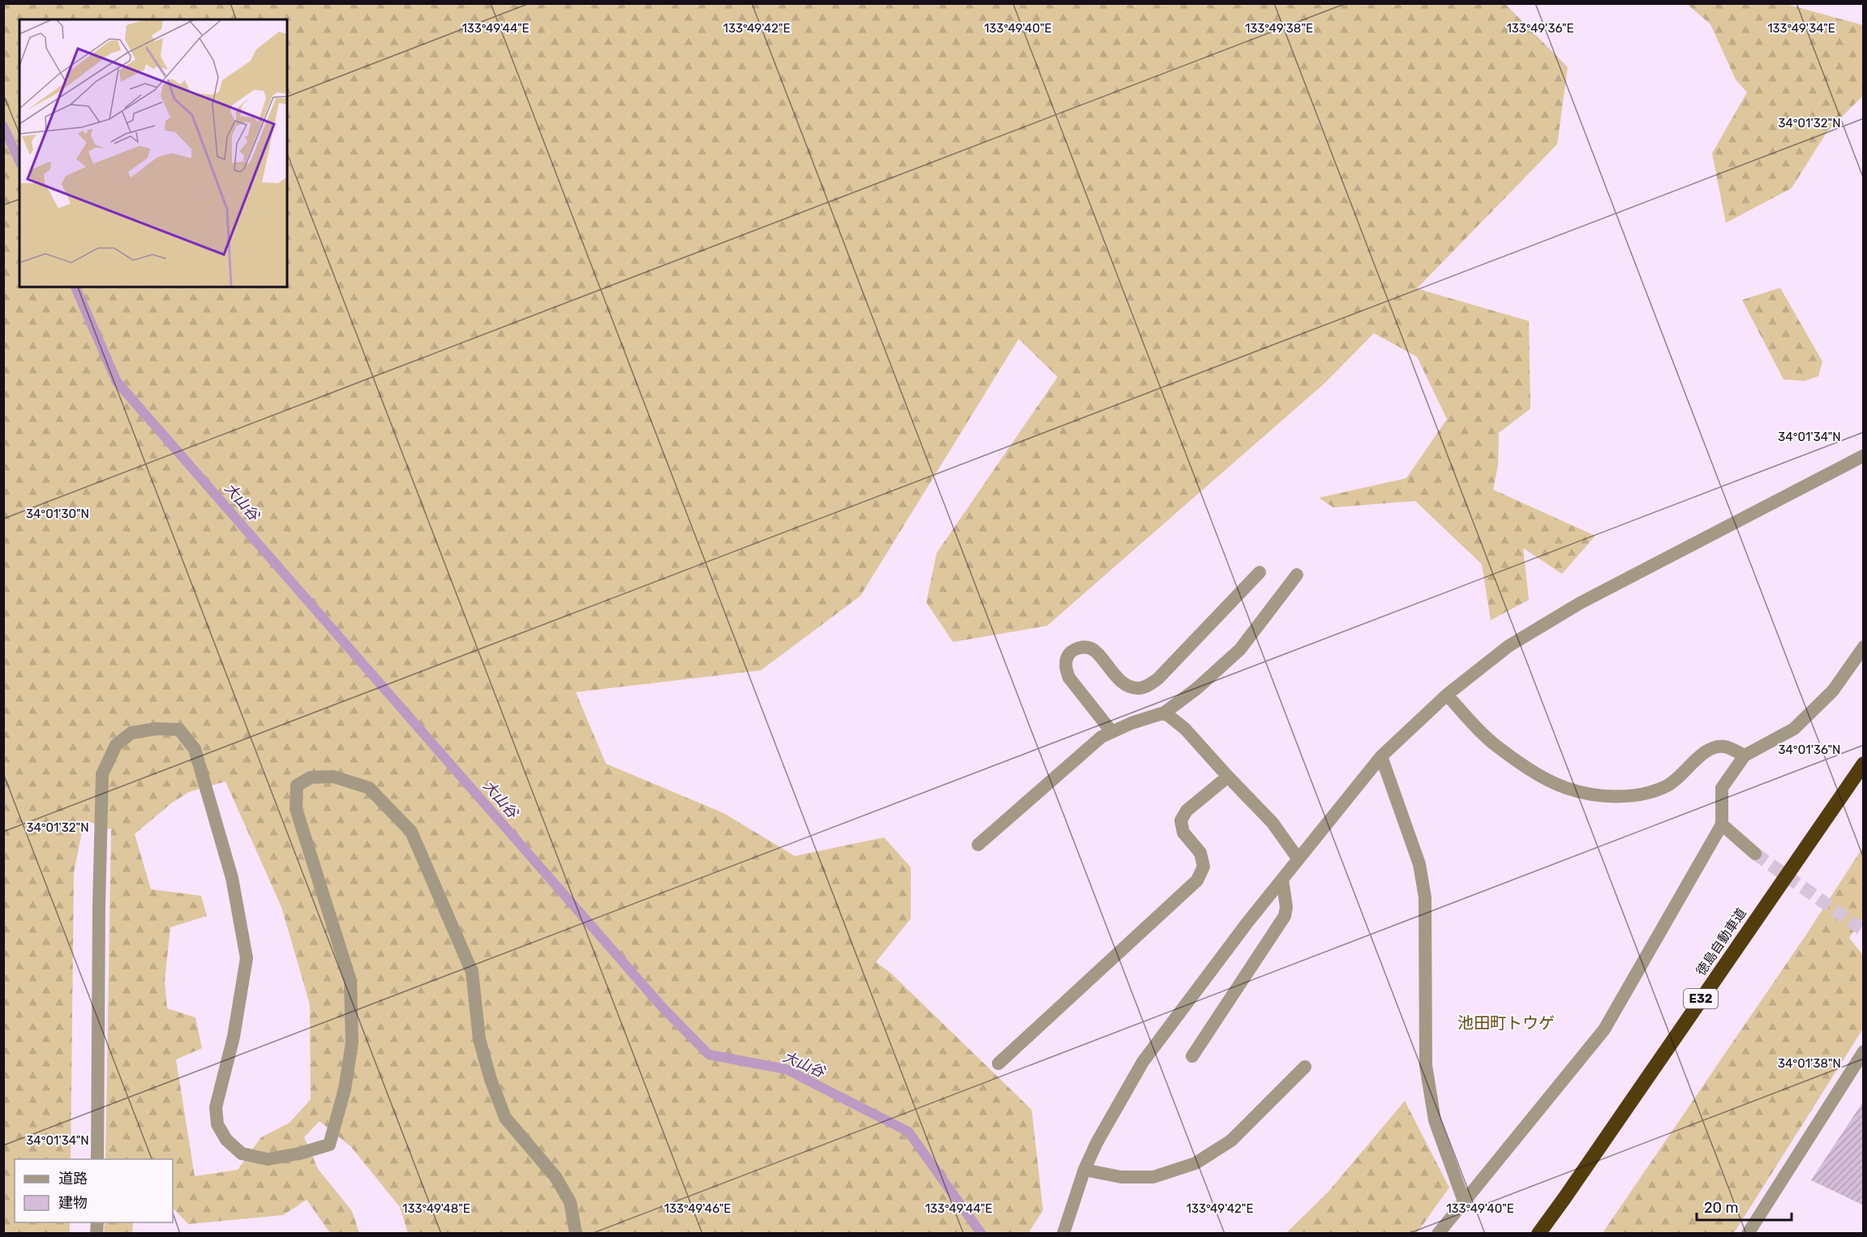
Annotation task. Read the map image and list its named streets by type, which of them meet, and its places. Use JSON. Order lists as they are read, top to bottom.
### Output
{
  "streets": {
    "highway": ["徳島自動車道", "E32"]
  },
  "districts": ["池田町トウゲ"],
  "water": ["大山谷"],
  "legend": ["道路", "建物"],
  "scale_bar": "20 m",
  "coordinates": [
    "133°49'34\"E",
    "133°49'44\"E",
    "133°49'42\"E",
    "133°49'40\"E",
    "133°49'38\"E",
    "133°49'36\"E",
    "34°01'32\"N",
    "34°01'34\"N",
    "34°01'30\"N",
    "34°01'36\"N",
    "34°01'38\"N",
    "133°49'48\"E",
    "133°49'46\"E"
  ]
}
